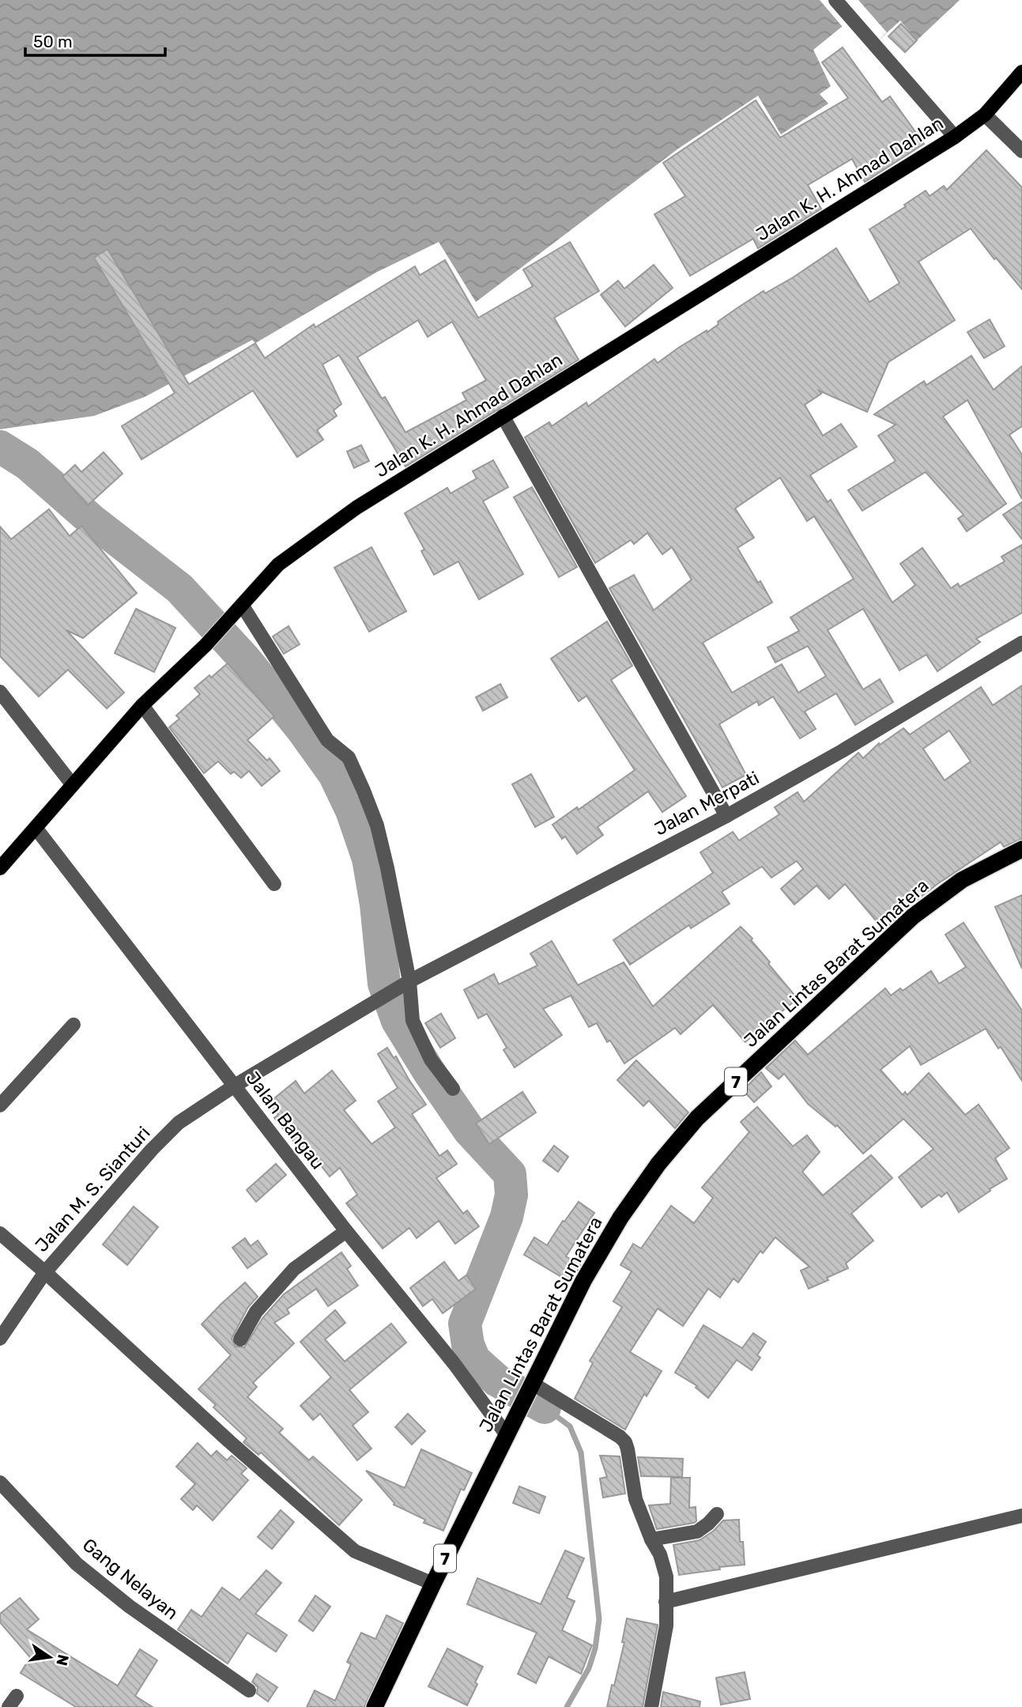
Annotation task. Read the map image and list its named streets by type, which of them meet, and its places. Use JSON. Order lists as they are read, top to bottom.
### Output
{
  "streets": {
    "highway": ["Jalan Lintas Barat Sumatera", "7"],
    "main road": ["Jalan K. H. Ahmad Dahlan"],
    "street": [
      "Jalan Merpati",
      "Jalan Bangau",
      "Jalan M. S. Sianturi",
      "Gang Nelayan"
    ]
  },
  "crossings": [
    ["Jalan K. H. Ahmad Dahlan", "Jalan Bangau"],
    ["Jalan Merpati", "Jalan M. S. Sianturi"],
    ["Jalan Lintas Barat Sumatera", "Jalan Bangau"],
    ["Jalan Bangau", "Jalan M. S. Sianturi"]
  ],
  "scale_bar": "50 m",
  "north": "right"
}
